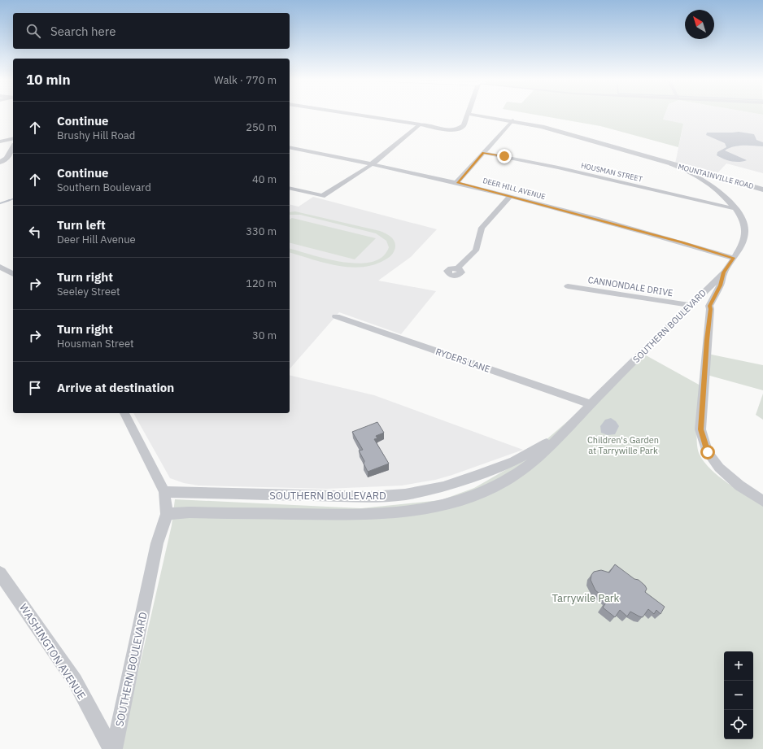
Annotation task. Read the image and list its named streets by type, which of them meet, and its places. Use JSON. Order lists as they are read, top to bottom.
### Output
{
  "streets": {
    "street": [
      "HOUSMAN STREET",
      "MOUNTAINVILLE ROAD",
      "DEER HILL AVENUE",
      "CANNONDALE DRIVE",
      "SOUTHERN BOULEVARD",
      "RYDERS LANE",
      "WASHINGTON AVENUE"
    ]
  },
  "crossings": [
    ["HOUSMAN STREET", "SOUTHERN BOULEVARD"],
    ["MOUNTAINVILLE ROAD", "SOUTHERN BOULEVARD"],
    ["DEER HILL AVENUE", "SOUTHERN BOULEVARD"],
    ["CANNONDALE DRIVE", "SOUTHERN BOULEVARD"],
    ["SOUTHERN BOULEVARD", "RYDERS LANE"]
  ],
  "parks": ["Children's Garden at Tarrywille Park", "Tarrywile Park"],
  "north": "top left",
  "page": {
    "search": "Search here",
    "heading": ["10 min", "Walk · 770 m"],
    "list": [
      ["Continue", "Brushy Hill Road", "250 m"],
      ["Continue", "Southern Boulevard", "40 m"],
      ["Turn left", "Deer Hill Avenue", "330 m"],
      ["Turn right", "Seeley Street", "120 m"],
      ["Turn right", "Housman Street", "30 m"],
      "Arrive at destination"
    ],
    "map_buttons": ["+", "−"]
  }
}
